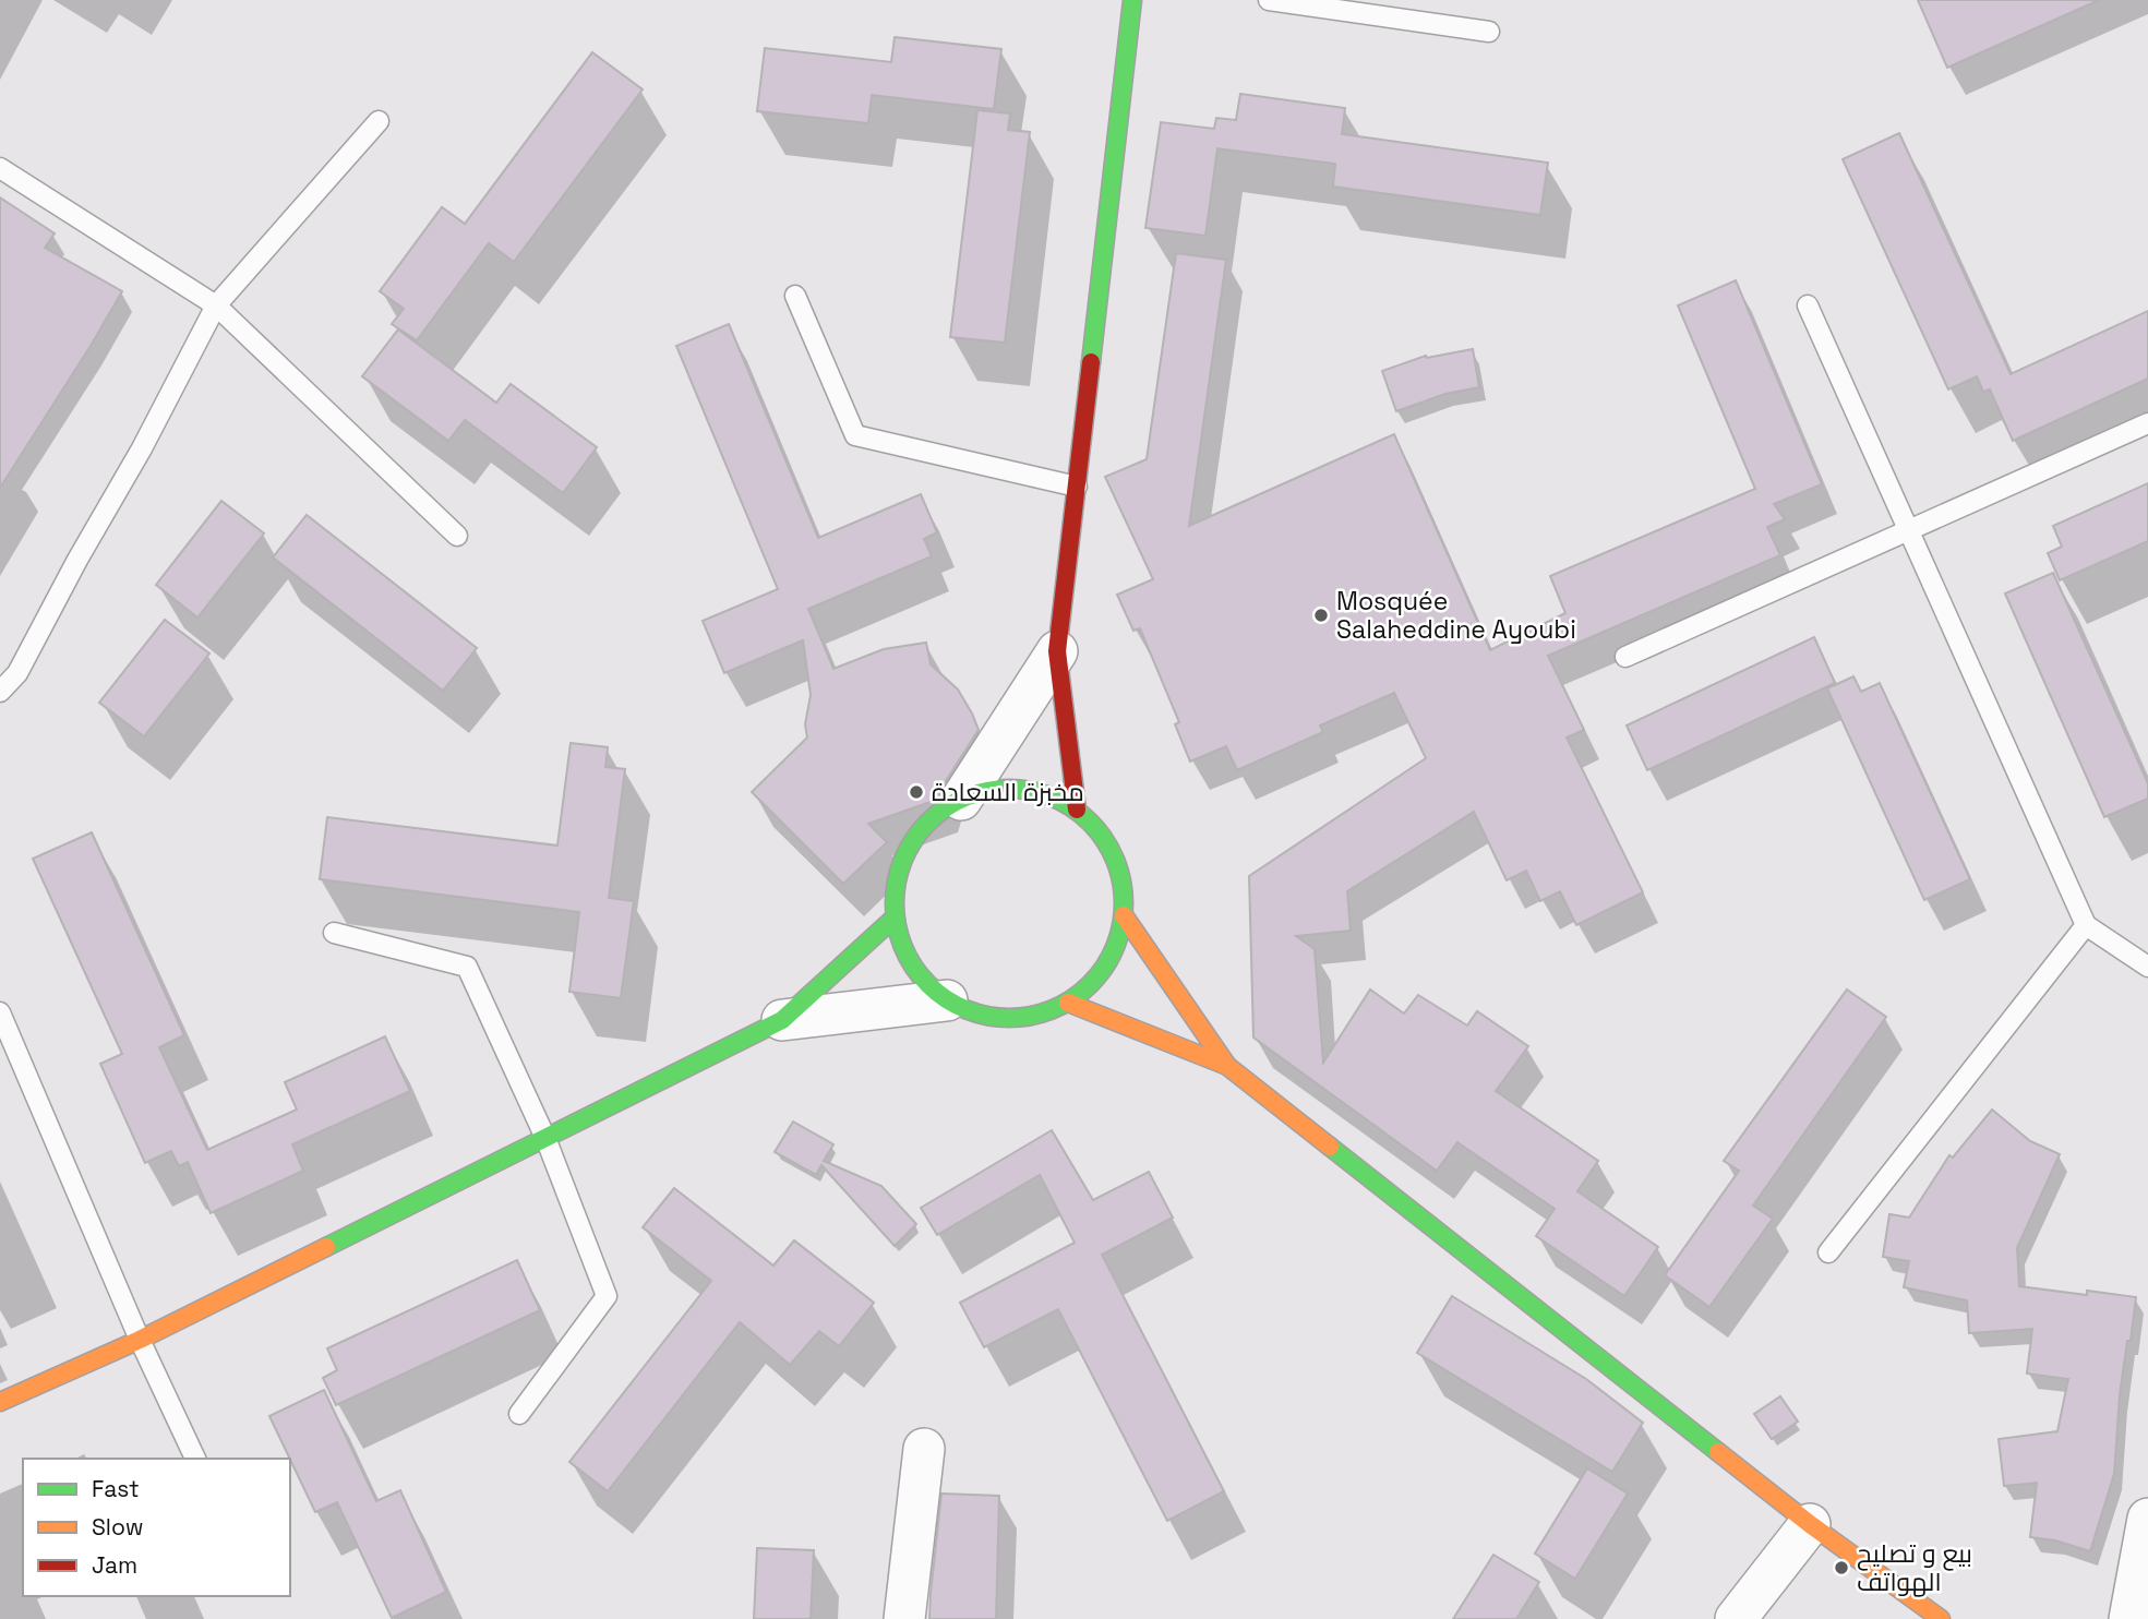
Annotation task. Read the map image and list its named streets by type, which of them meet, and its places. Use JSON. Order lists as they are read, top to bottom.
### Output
{
  "places": ["Mosquée Salaheddine Ayoubi", "مخبزة السعادة", "بيع و تصليح الهواتف"],
  "legend": ["Fast", "Slow", "Jam"]
}
